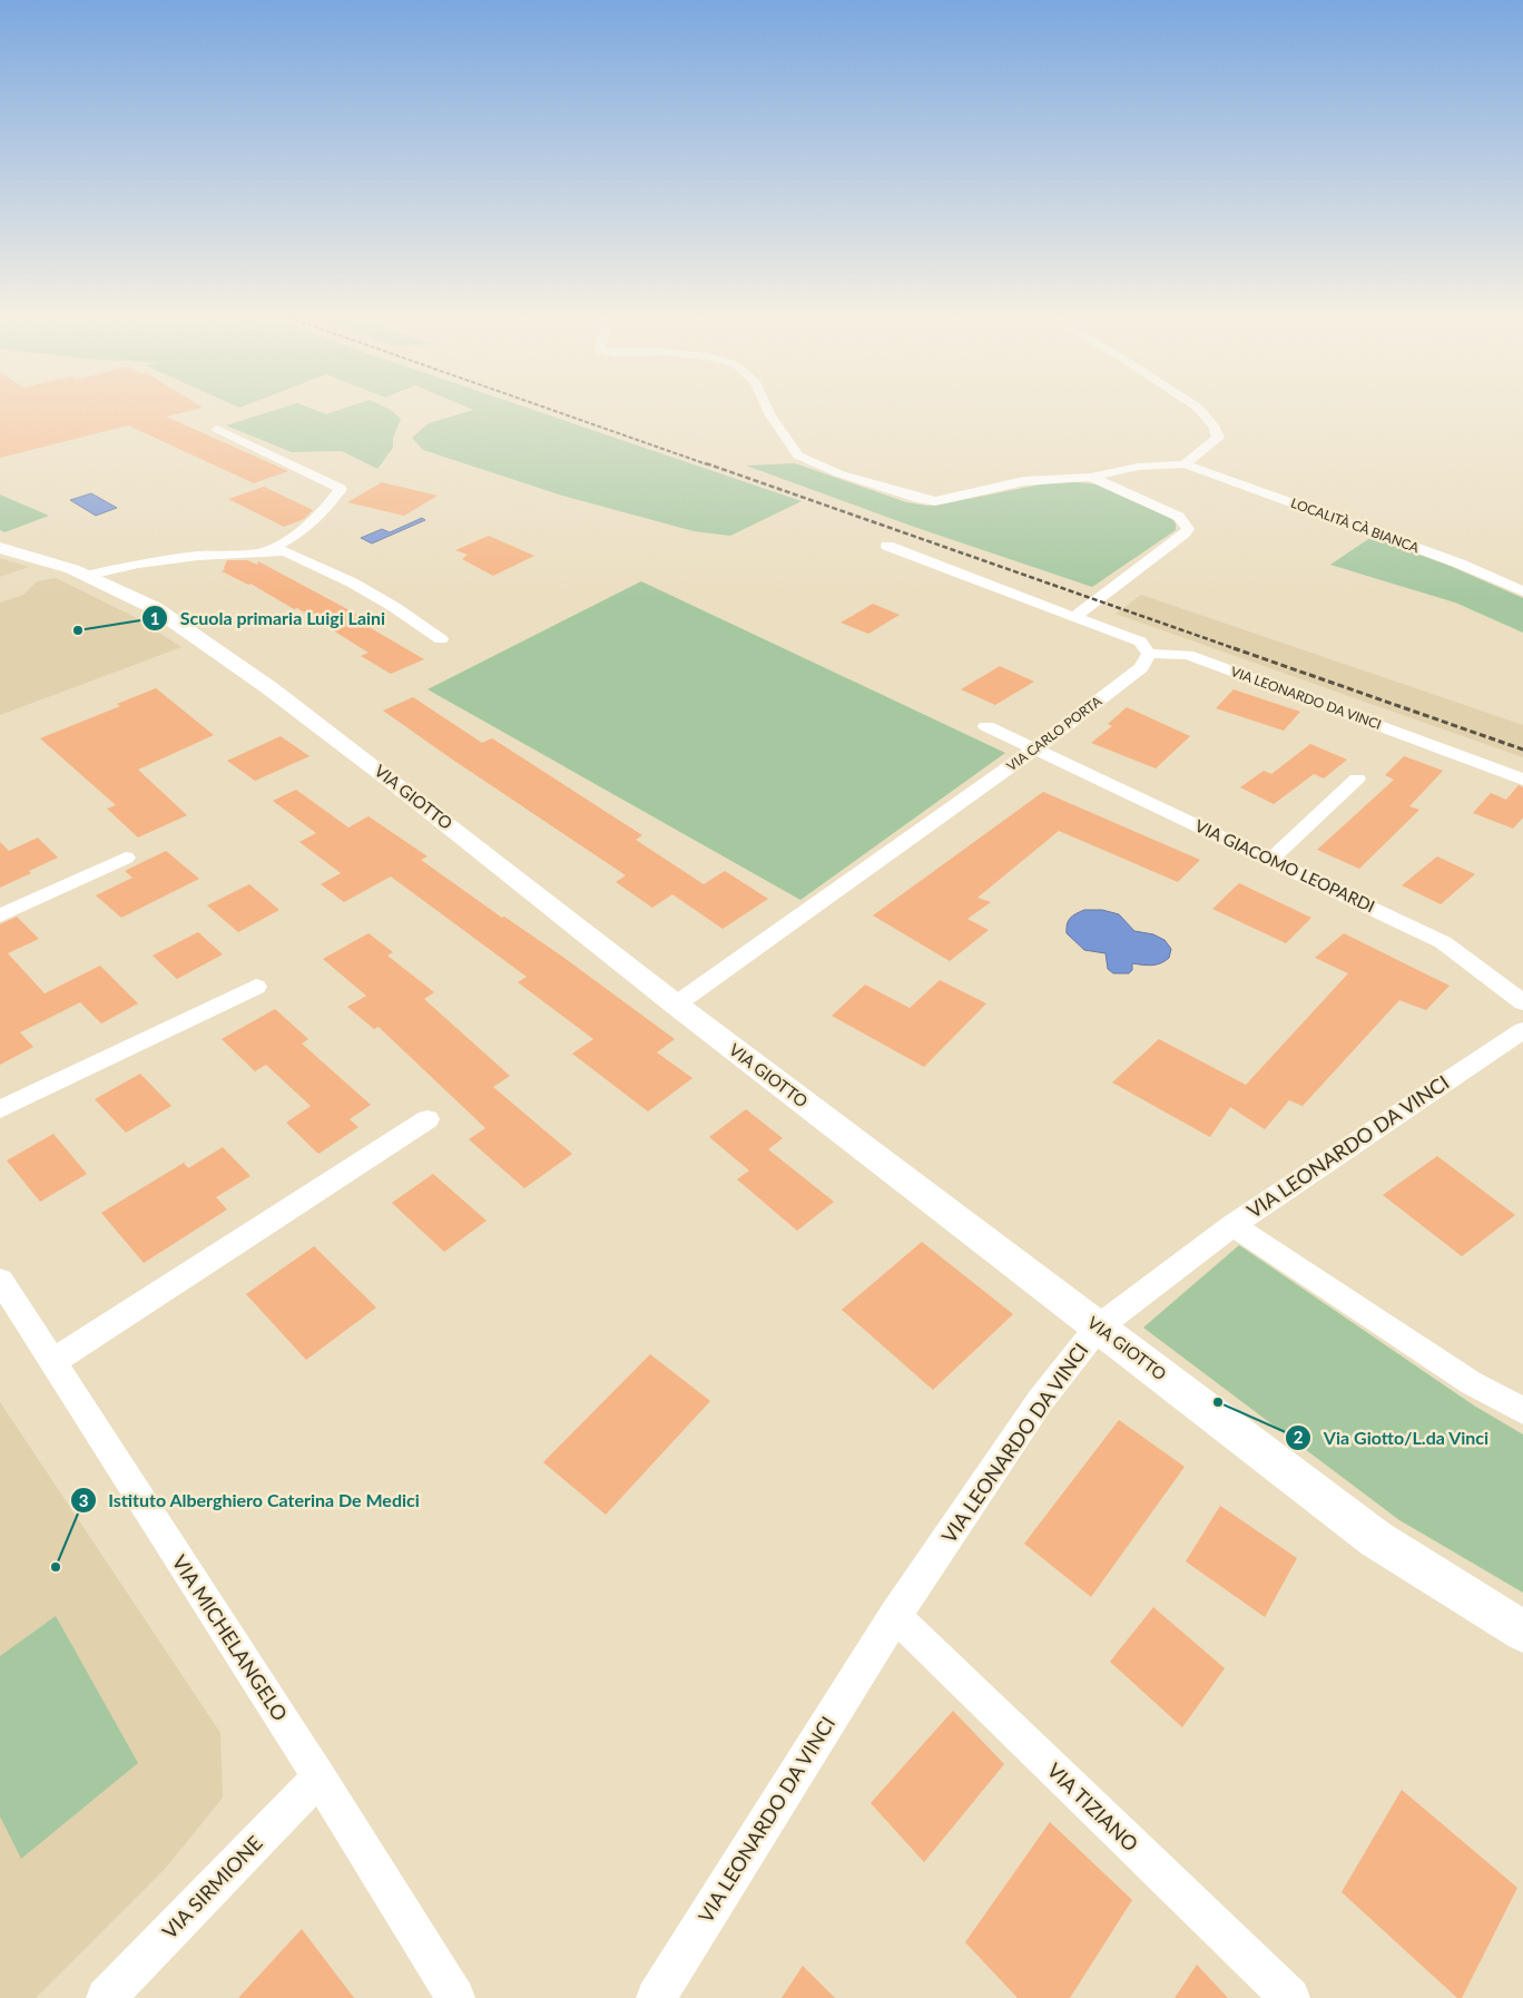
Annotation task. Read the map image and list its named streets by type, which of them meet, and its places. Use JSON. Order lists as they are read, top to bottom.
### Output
{
  "streets": {
    "street": [
      "LOCALITÀ CÀ BIANCA",
      "VIA LEONARDO DA VINCI",
      "VIA CARLO PORTA",
      "VIA GIOTTO",
      "VIA GIACOMO LEOPARDI",
      "VIA MICHELANGELO",
      "VIA TIZIANO",
      "VIA SIRMIONE"
    ]
  },
  "crossings": [
    ["VIA LEONARDO DA VINCI", "VIA CARLO PORTA"],
    ["VIA LEONARDO DA VINCI", "VIA GIOTTO"],
    ["VIA LEONARDO DA VINCI", "VIA TIZIANO"],
    ["VIA CARLO PORTA", "VIA GIOTTO"],
    ["VIA CARLO PORTA", "VIA GIACOMO LEOPARDI"],
    ["VIA MICHELANGELO", "VIA SIRMIONE"]
  ],
  "places": ["Scuola primaria Luigi Laini", "Via Giotto/L.da Vinci", "Istituto Alberghiero Caterina De Medici"]
}
